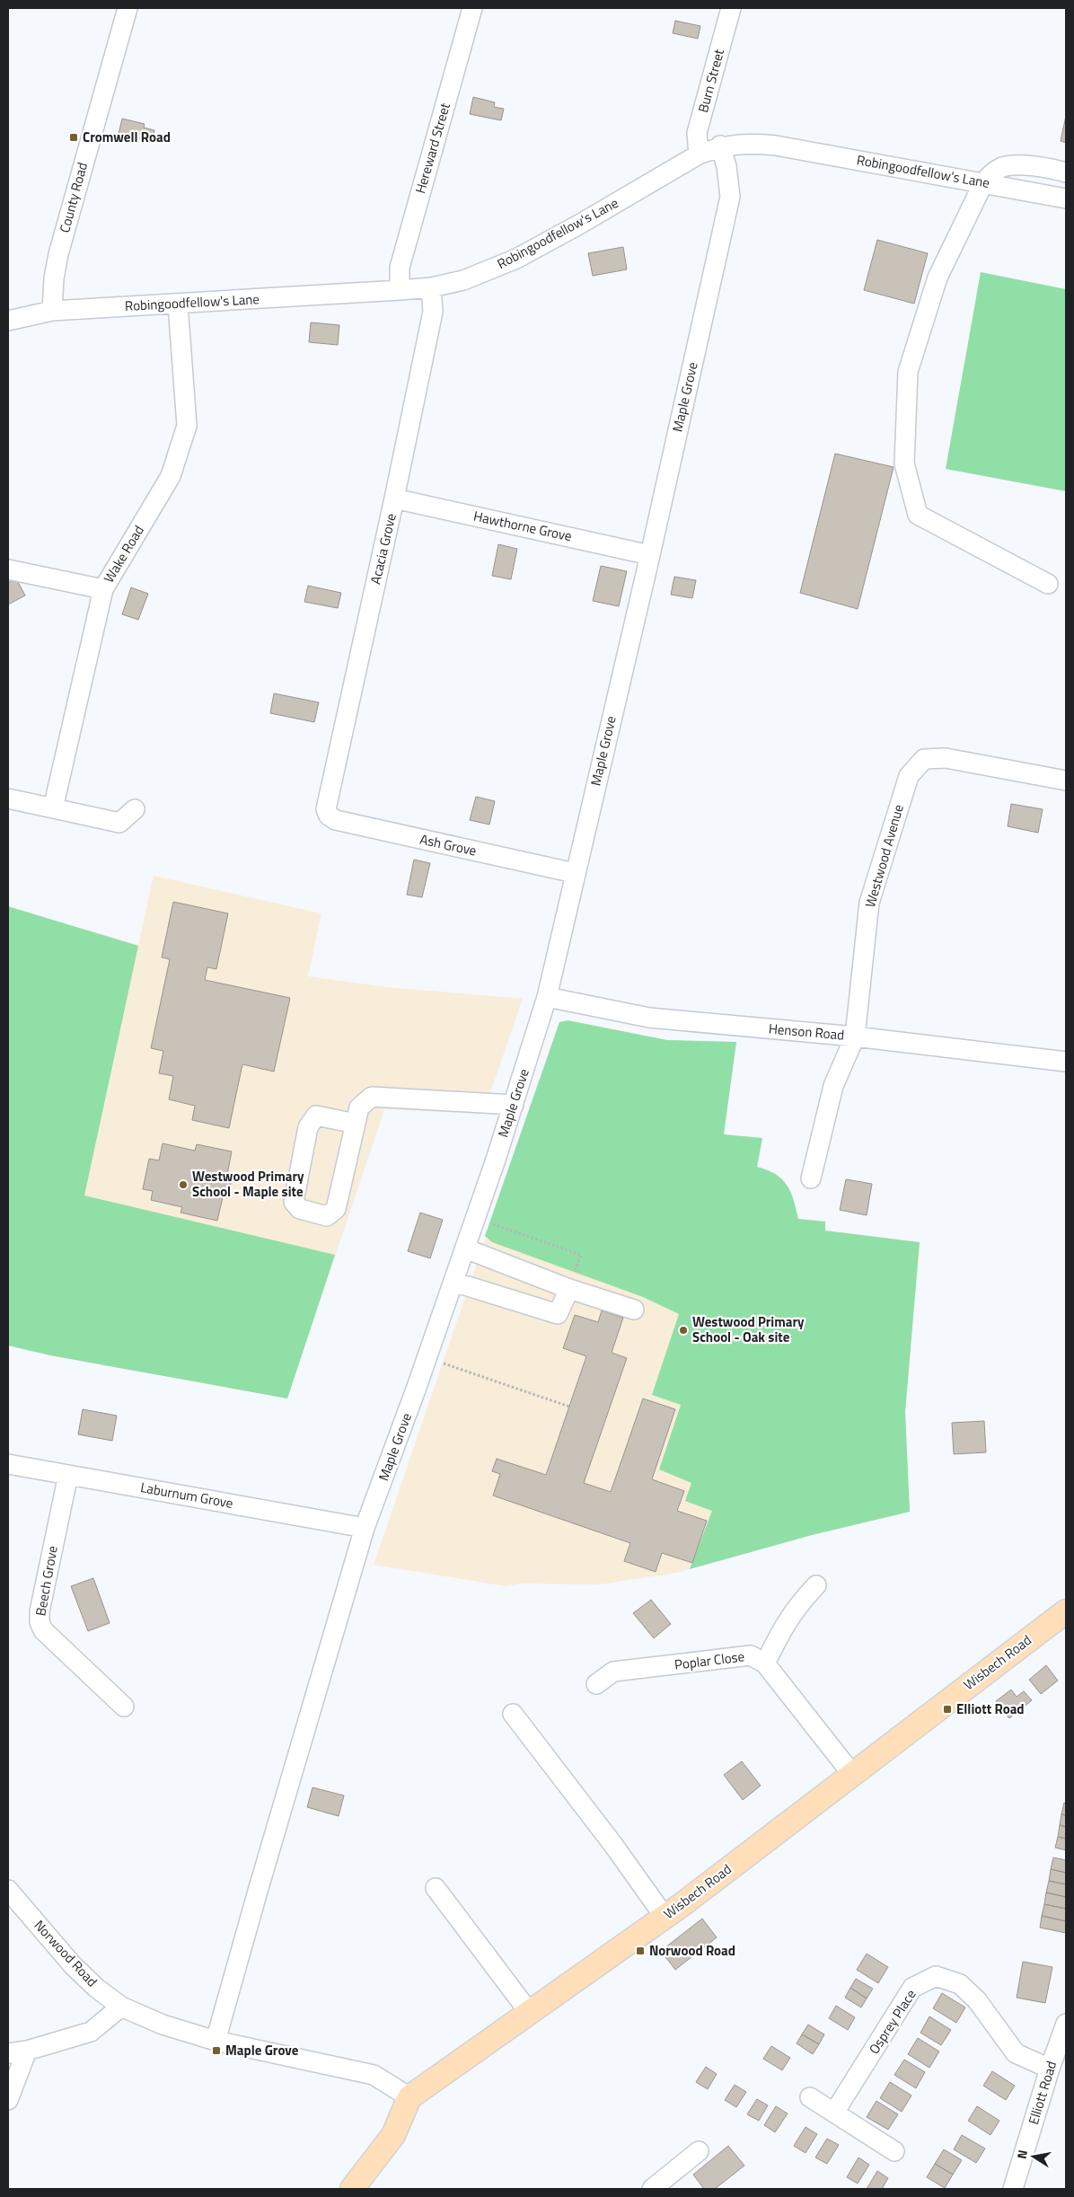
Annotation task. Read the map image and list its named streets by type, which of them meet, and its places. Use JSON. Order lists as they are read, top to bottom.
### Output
{
  "streets": {
    "main road": ["Wisbech Road"],
    "street": [
      "Burn Street",
      "Hereward Street",
      "Robingoodfellow's Lane",
      "County Road",
      "Maple Grove",
      "Hawthorne Grove",
      "Acacia Grove",
      "Wake Road",
      "Ash Grove",
      "Westwood Avenue",
      "Henson Road",
      "Laburnum Grove",
      "Beech Grove",
      "Poplar Close",
      "Norwood Road",
      "Osprey Place",
      "Elliott Road"
    ]
  },
  "crossings": [
    ["Burn Street", "Robingoodfellow's Lane"],
    ["Hereward Street", "Robingoodfellow's Lane"],
    ["Robingoodfellow's Lane", "County Road"],
    ["Robingoodfellow's Lane", "Maple Grove"],
    ["Robingoodfellow's Lane", "Acacia Grove"],
    ["Robingoodfellow's Lane", "Wake Road"],
    ["Maple Grove", "Hawthorne Grove"],
    ["Maple Grove", "Ash Grove"],
    ["Maple Grove", "Henson Road"],
    ["Maple Grove", "Laburnum Grove"],
    ["Maple Grove", "Norwood Road"],
    ["Hawthorne Grove", "Acacia Grove"],
    ["Acacia Grove", "Ash Grove"],
    ["Westwood Avenue", "Henson Road"],
    ["Laburnum Grove", "Beech Grove"],
    ["Poplar Close", "Wisbech Road"],
    ["Wisbech Road", "Norwood Road"],
    ["Osprey Place", "Elliott Road"]
  ],
  "places": {
    "transit": [
      "Cromwell Road",
      "Elliott Road",
      "Norwood Road",
      "Maple Grove"
    ],
    "other": ["Westwood Primary School - Maple site", "Westwood Primary School - Oak site"]
  },
  "north": "left"
}
